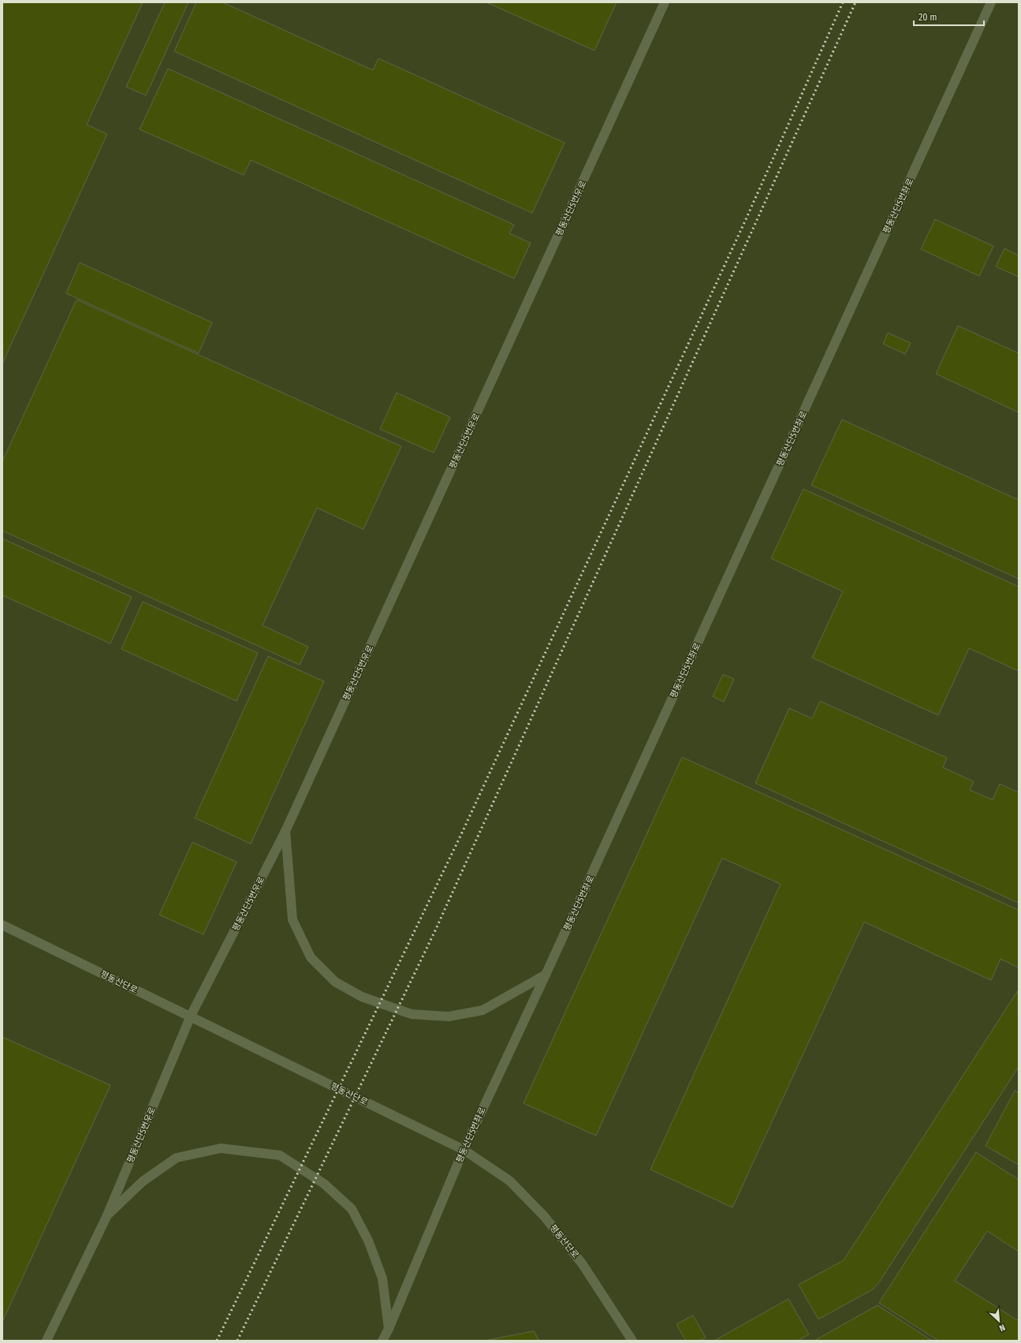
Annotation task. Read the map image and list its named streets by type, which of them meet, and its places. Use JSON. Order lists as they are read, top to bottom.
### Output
{
  "streets": {
    "street": ["평동산단5번좌로", "평동산단5번우로", "평동산단로"]
  },
  "crossings": [
    ["평동산단5번좌로", "평동산단로"],
    ["평동산단5번우로", "평동산단로"]
  ],
  "scale_bar": "20 m",
  "north": "bottom right"
}
